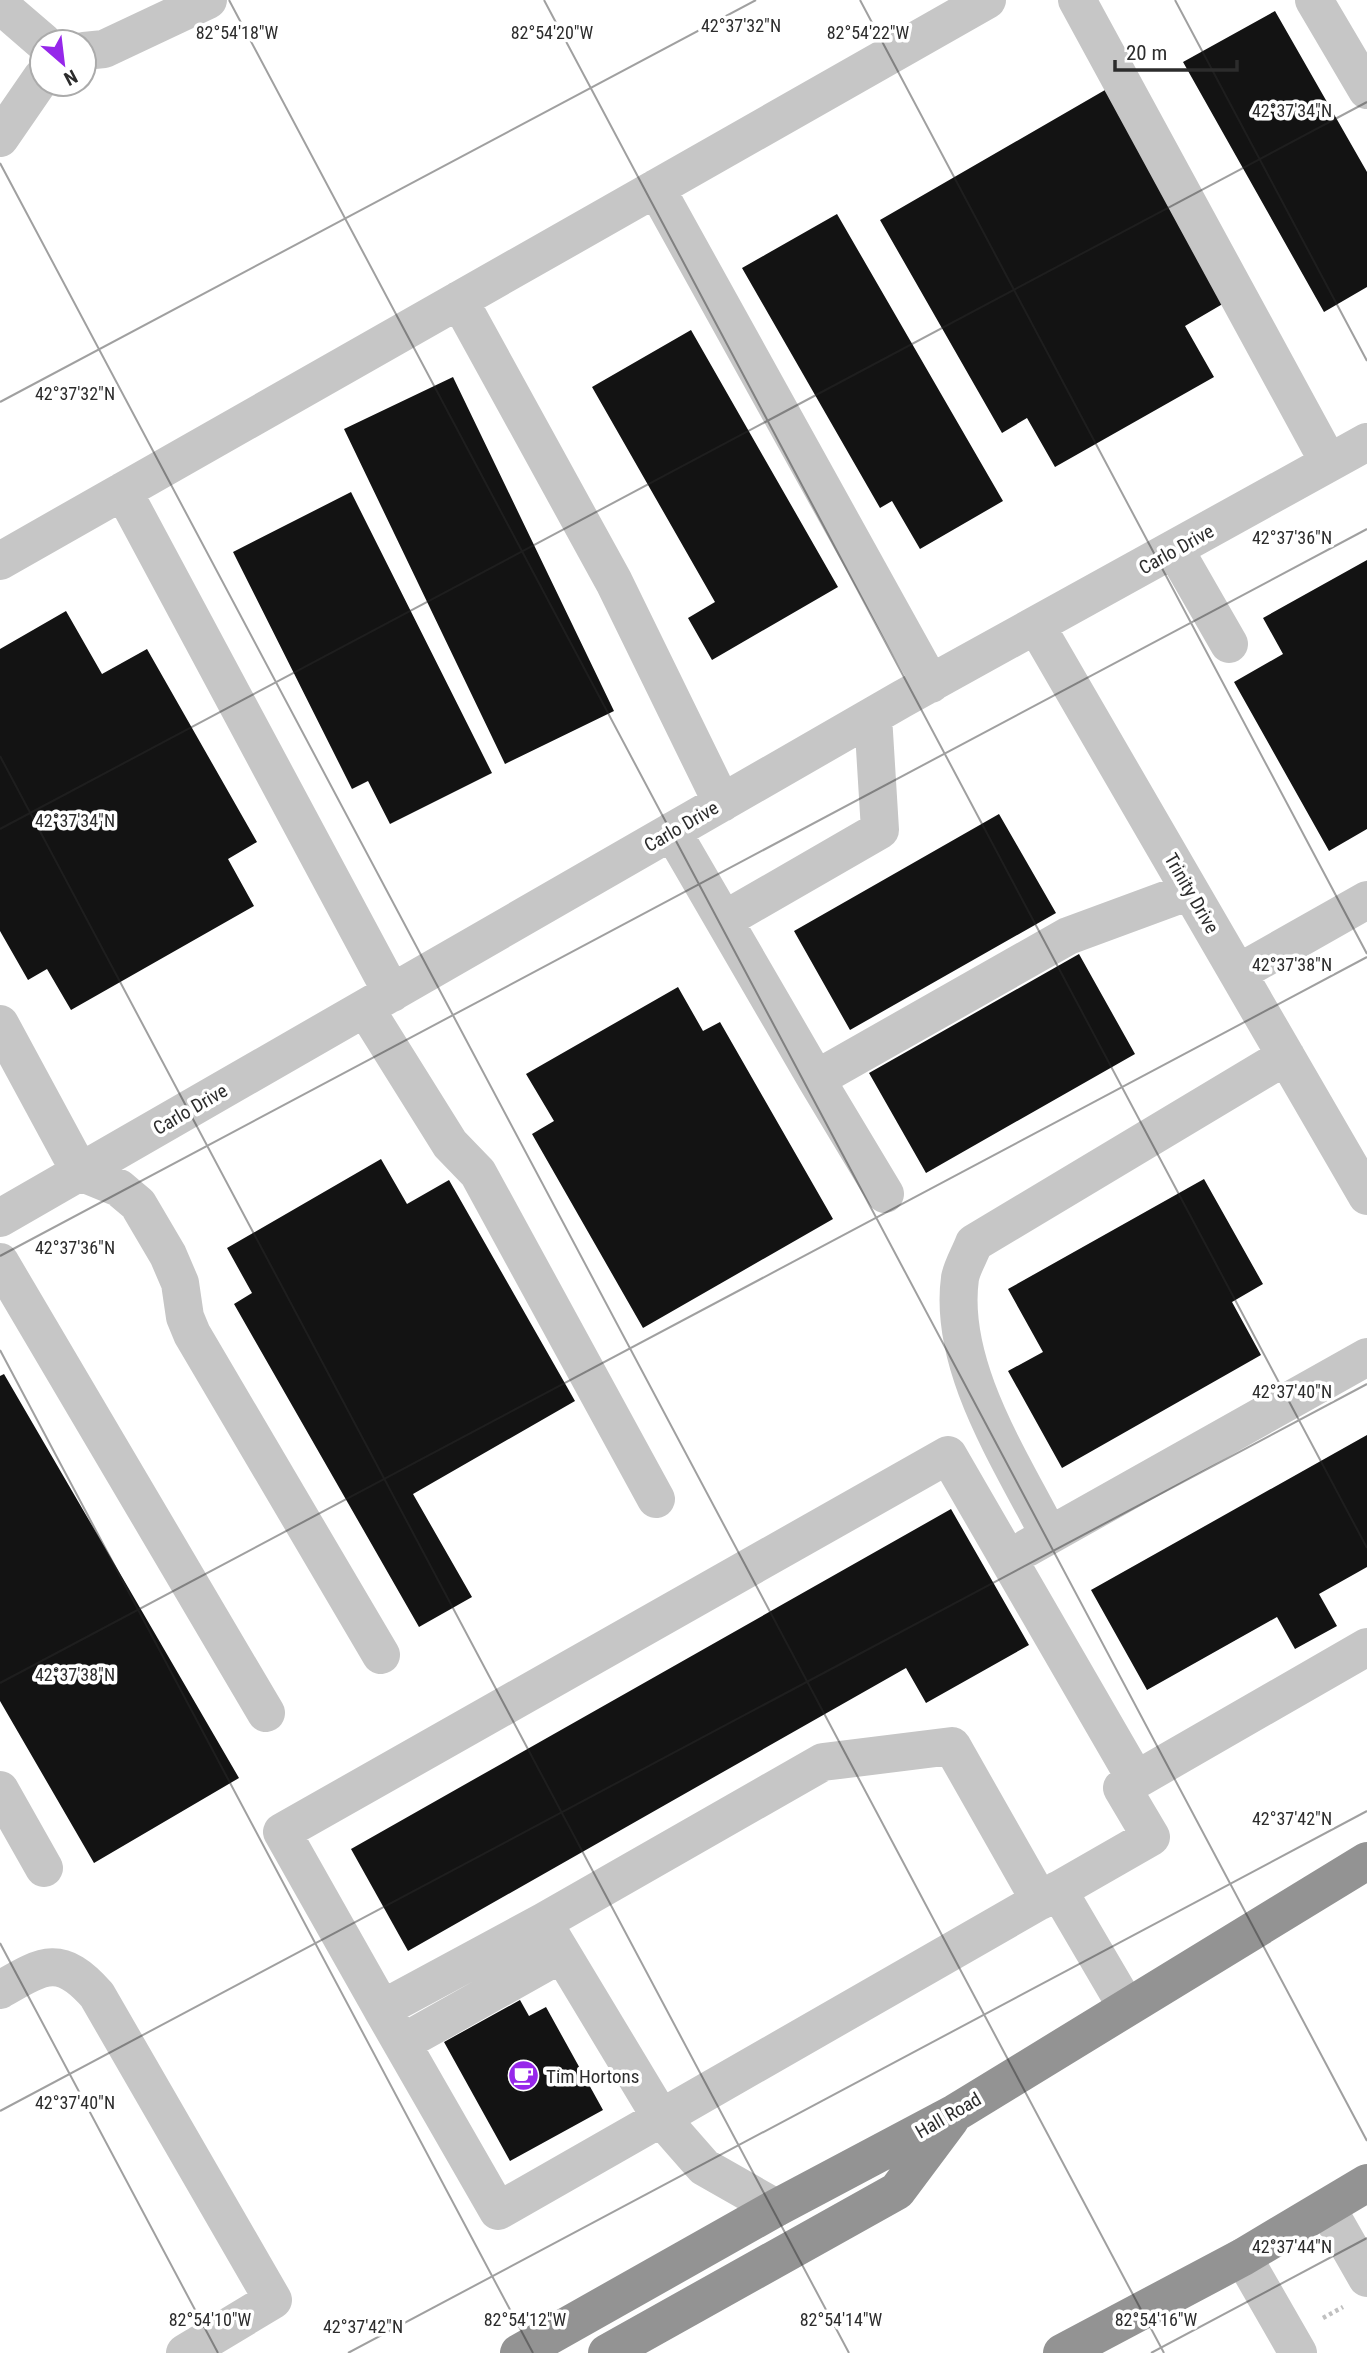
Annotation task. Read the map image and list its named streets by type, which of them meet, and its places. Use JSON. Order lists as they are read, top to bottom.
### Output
{
  "streets": {
    "highway": ["Hall Road"],
    "street": ["Carlo Drive", "Trinity Drive"]
  },
  "crossings": [
    ["Carlo Drive", "Trinity Drive"]
  ],
  "places": {
    "cafe": ["Tim Hortons"]
  },
  "scale_bar": "20 m",
  "north": "bottom right",
  "coordinates": [
    "42°37'32\"N",
    "82°54'18\"W",
    "82°54'20\"W",
    "82°54'22\"W",
    "42°37'34\"N",
    "42°37'36\"N",
    "42°37'38\"N",
    "42°37'40\"N",
    "42°37'42\"N",
    "42°37'44\"N",
    "82°54'10\"W",
    "82°54'12\"W",
    "82°54'14\"W",
    "82°54'16\"W"
  ]
}
